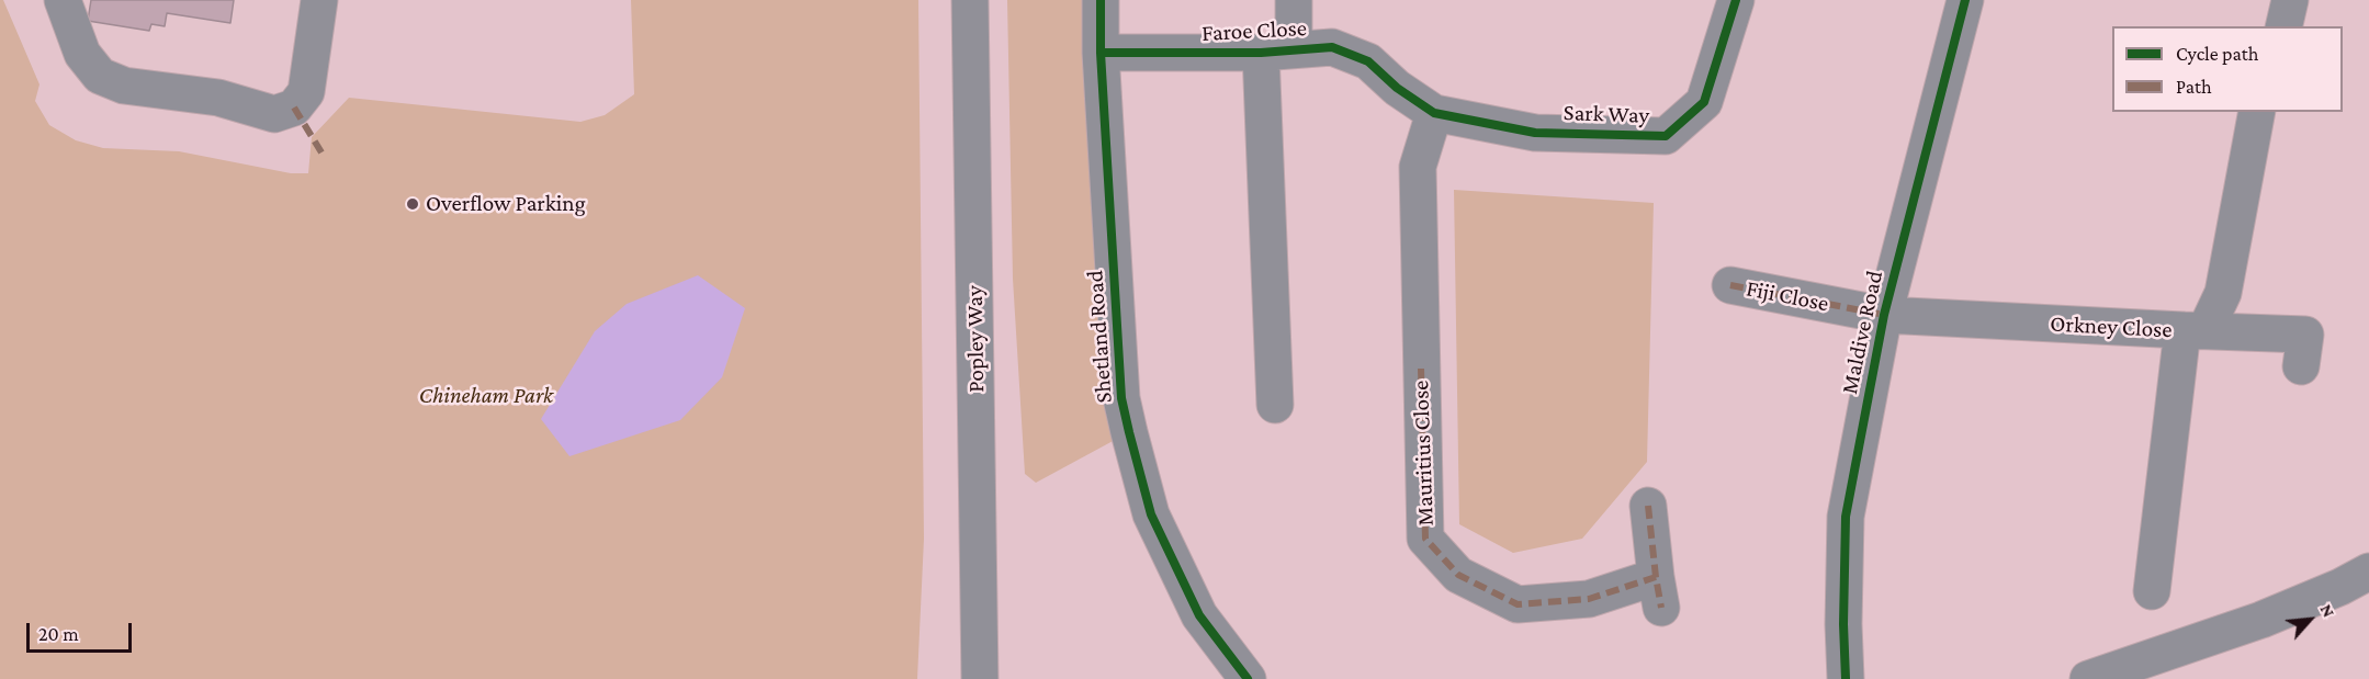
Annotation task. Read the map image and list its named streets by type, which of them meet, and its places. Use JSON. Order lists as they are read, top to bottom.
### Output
{
  "streets": {
    "street": [
      "Faroe Close",
      "Sark Way",
      "Fiji Close",
      "Orkney Close",
      "Maldive Road",
      "Shetland Road",
      "Popley Way",
      "Mauritius Close"
    ]
  },
  "crossings": [
    ["Faroe Close", "Sark Way"],
    ["Faroe Close", "Shetland Road"],
    ["Sark Way", "Mauritius Close"],
    ["Fiji Close", "Orkney Close"],
    ["Fiji Close", "Maldive Road"],
    ["Orkney Close", "Maldive Road"]
  ],
  "parks": ["Chineham Park"],
  "places": ["Overflow Parking"],
  "legend": ["Cycle path", "Path"],
  "scale_bar": "20 m",
  "north": "top right"
}
